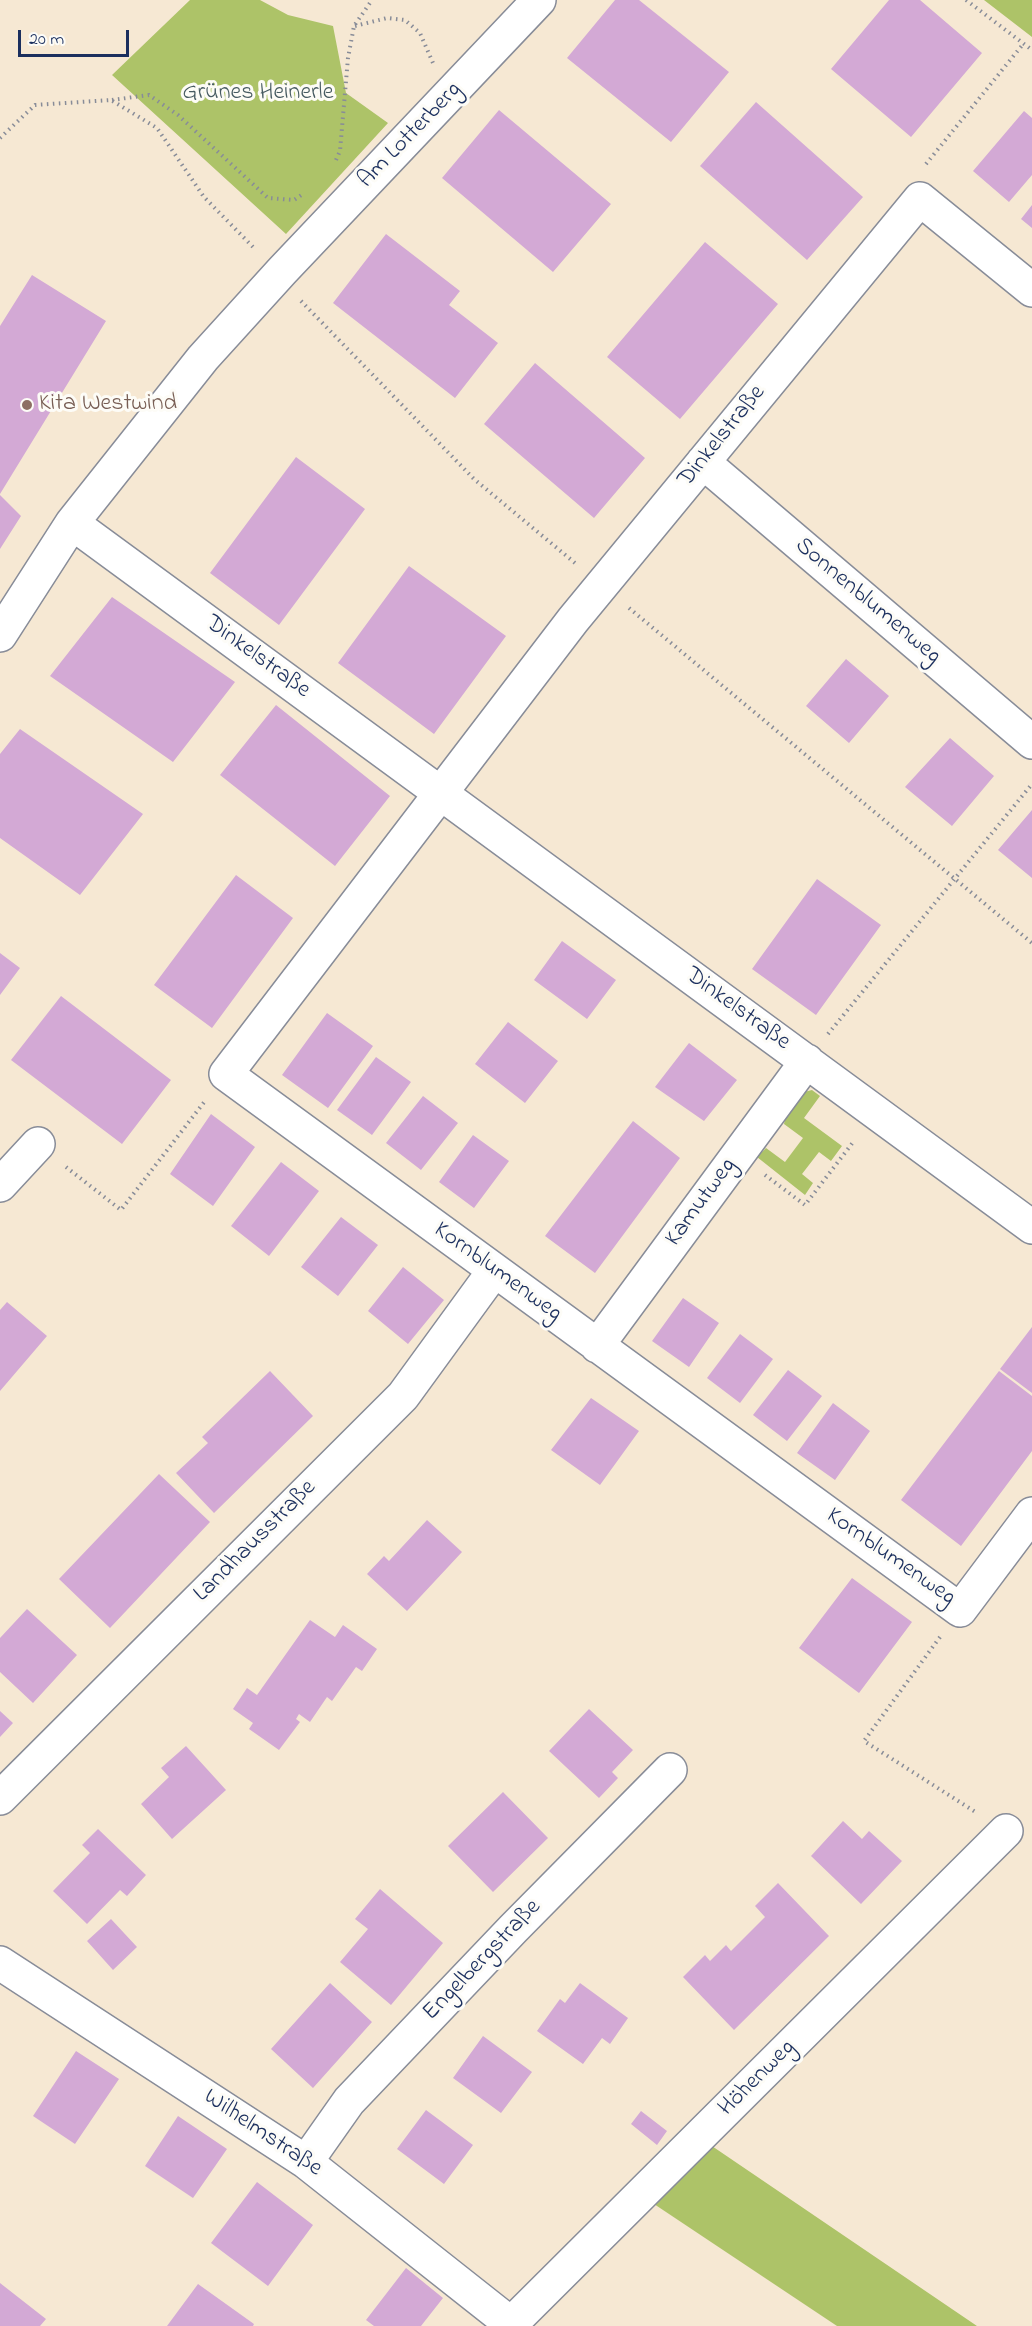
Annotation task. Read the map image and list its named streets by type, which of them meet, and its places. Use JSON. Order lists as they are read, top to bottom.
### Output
{
  "streets": {
    "street": [
      "Am Lotterberg",
      "Dinkelstraße",
      "Sonnenblumenweg",
      "Kamutweg",
      "Kornblumenweg",
      "Landhausstraße",
      "Engelbergstraße",
      "Höhenweg",
      "Wilhelmstraße"
    ]
  },
  "crossings": [
    ["Am Lotterberg", "Dinkelstraße"],
    ["Dinkelstraße", "Sonnenblumenweg"],
    ["Dinkelstraße", "Kamutweg"],
    ["Kamutweg", "Kornblumenweg"],
    ["Kornblumenweg", "Landhausstraße"],
    ["Engelbergstraße", "Wilhelmstraße"],
    ["Höhenweg", "Wilhelmstraße"]
  ],
  "parks": ["Grünes Heinerle"],
  "places": ["Kita Westwind"],
  "scale_bar": "20 m"
}
